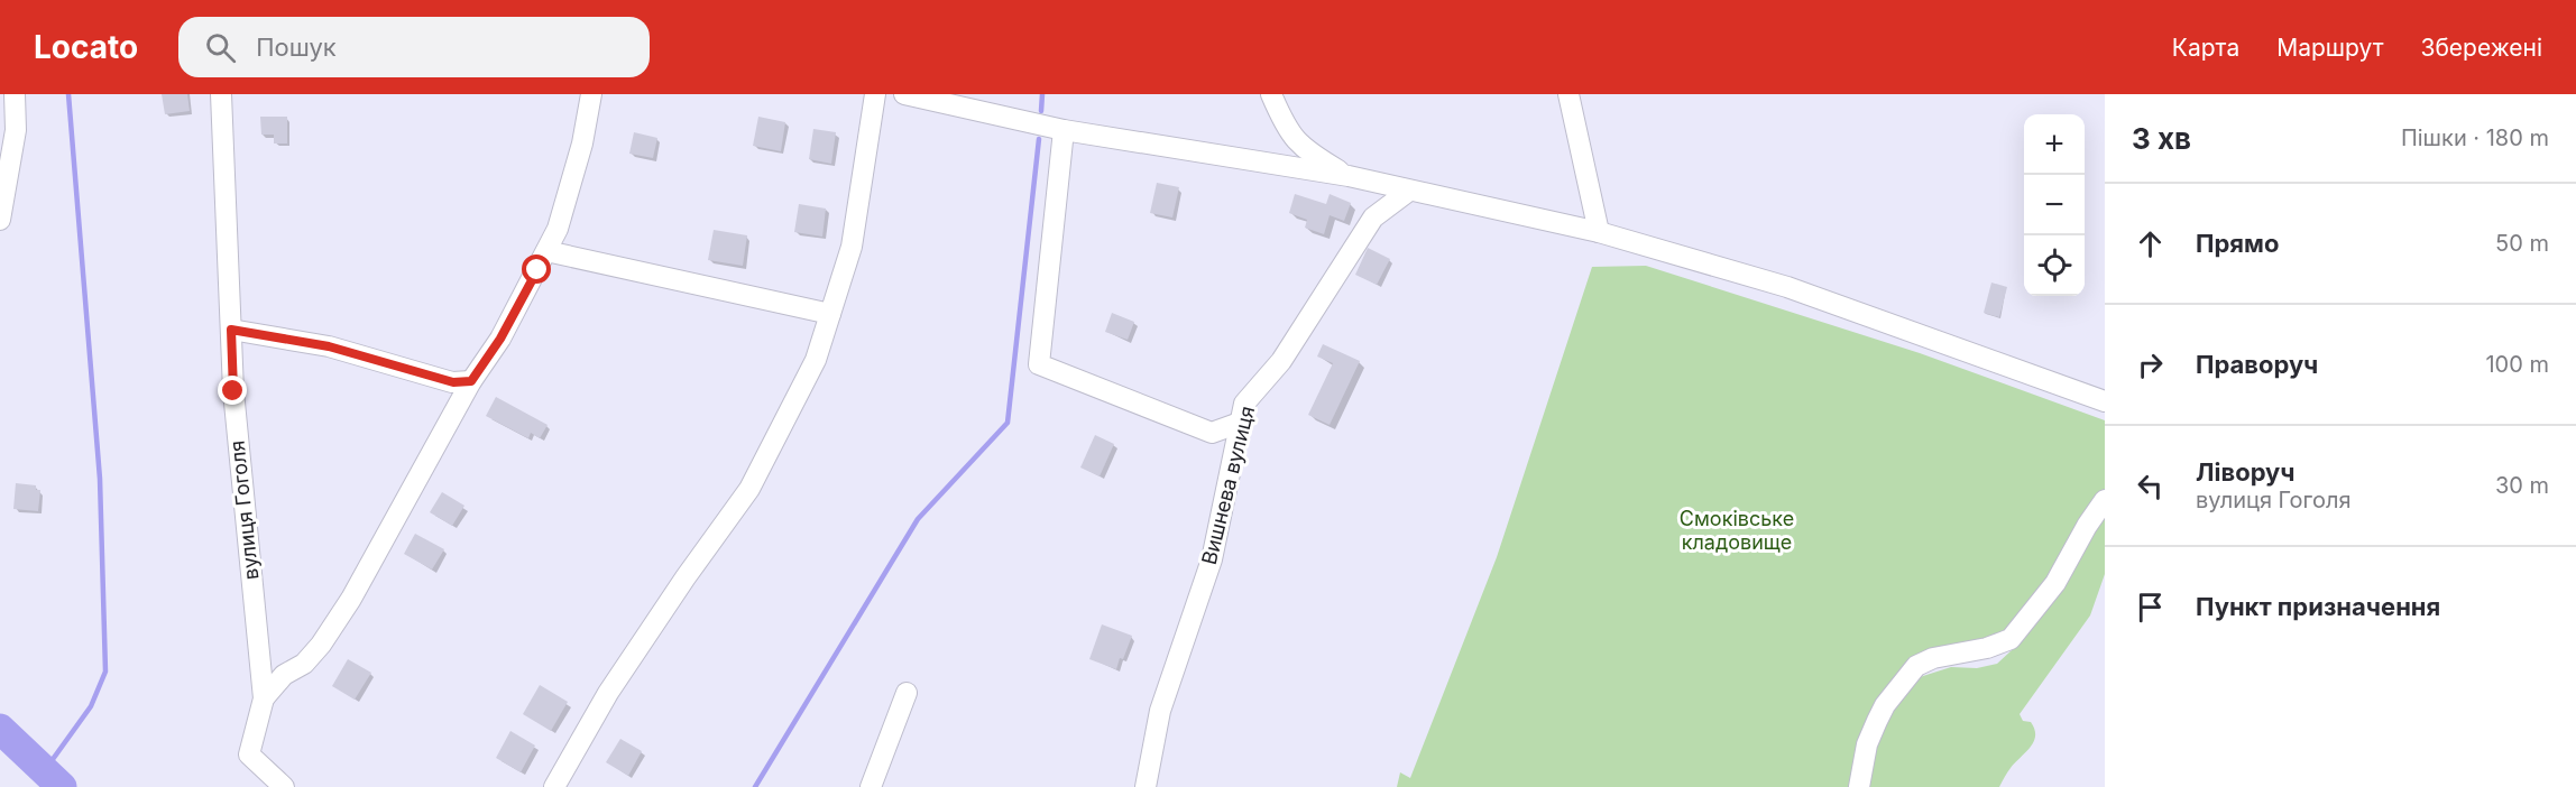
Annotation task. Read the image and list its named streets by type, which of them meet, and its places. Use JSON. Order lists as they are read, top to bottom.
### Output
{
  "streets": {
    "street": ["Вишнева вулиця", "вулиця Гоголя"]
  },
  "parks": ["Смоківське кладовище"],
  "page": {
    "header": "Locato",
    "search": "Пошук",
    "nav": ["Карта", "Маршрут", "Збережені"],
    "heading": ["3 хв", "Пішки · 180 m"],
    "map_buttons": ["+", "−"],
    "list": [
      ["Прямо", "50 m"],
      ["Праворуч", "100 m"],
      ["Ліворуч", "вулиця Гоголя", "30 m"],
      "Пункт призначення"
    ]
  }
}
